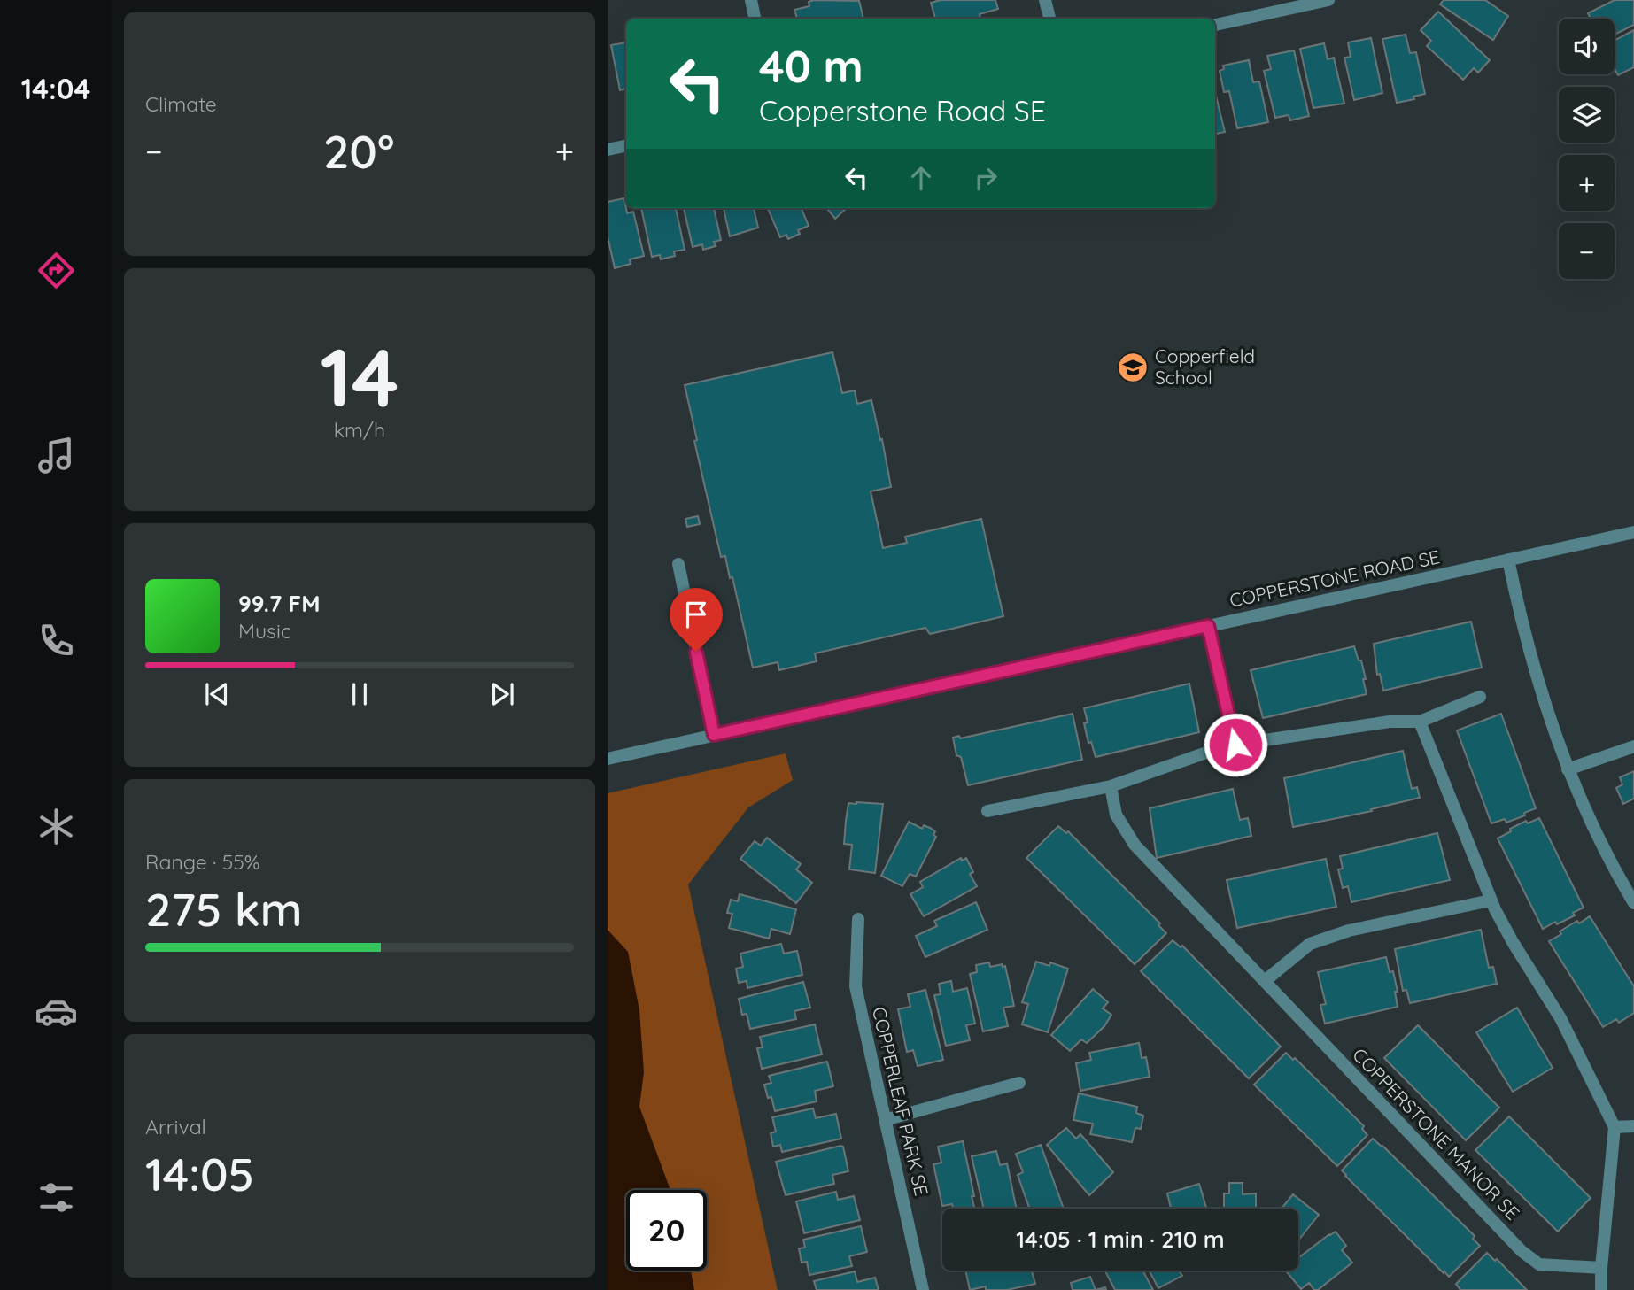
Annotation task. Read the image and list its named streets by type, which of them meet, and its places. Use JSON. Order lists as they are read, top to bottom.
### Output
{
  "streets": {
    "street": ["COPPERSTONE ROAD SE", "COPPERLEAF PARK SE", "COPPERSTONE MANOR SE"]
  },
  "places": {
    "school or university": ["Copperfield School"]
  },
  "page": {
    "tabs": "14:04",
    "tile": [
      "Climate",
      ["14", "km/h"],
      ["Range · 55%", "275 km"],
      ["Arrival", "14:05"]
    ],
    "map_buttons": ["+", "−"],
    "turn": ["40 m", "Copperstone Road SE"],
    "heat": ["−", "20°", "+"],
    "song": ["99.7 FM", "Music"],
    "limit": "20",
    "trip": "14:05 · 1 min · 210 m"
  }
}
